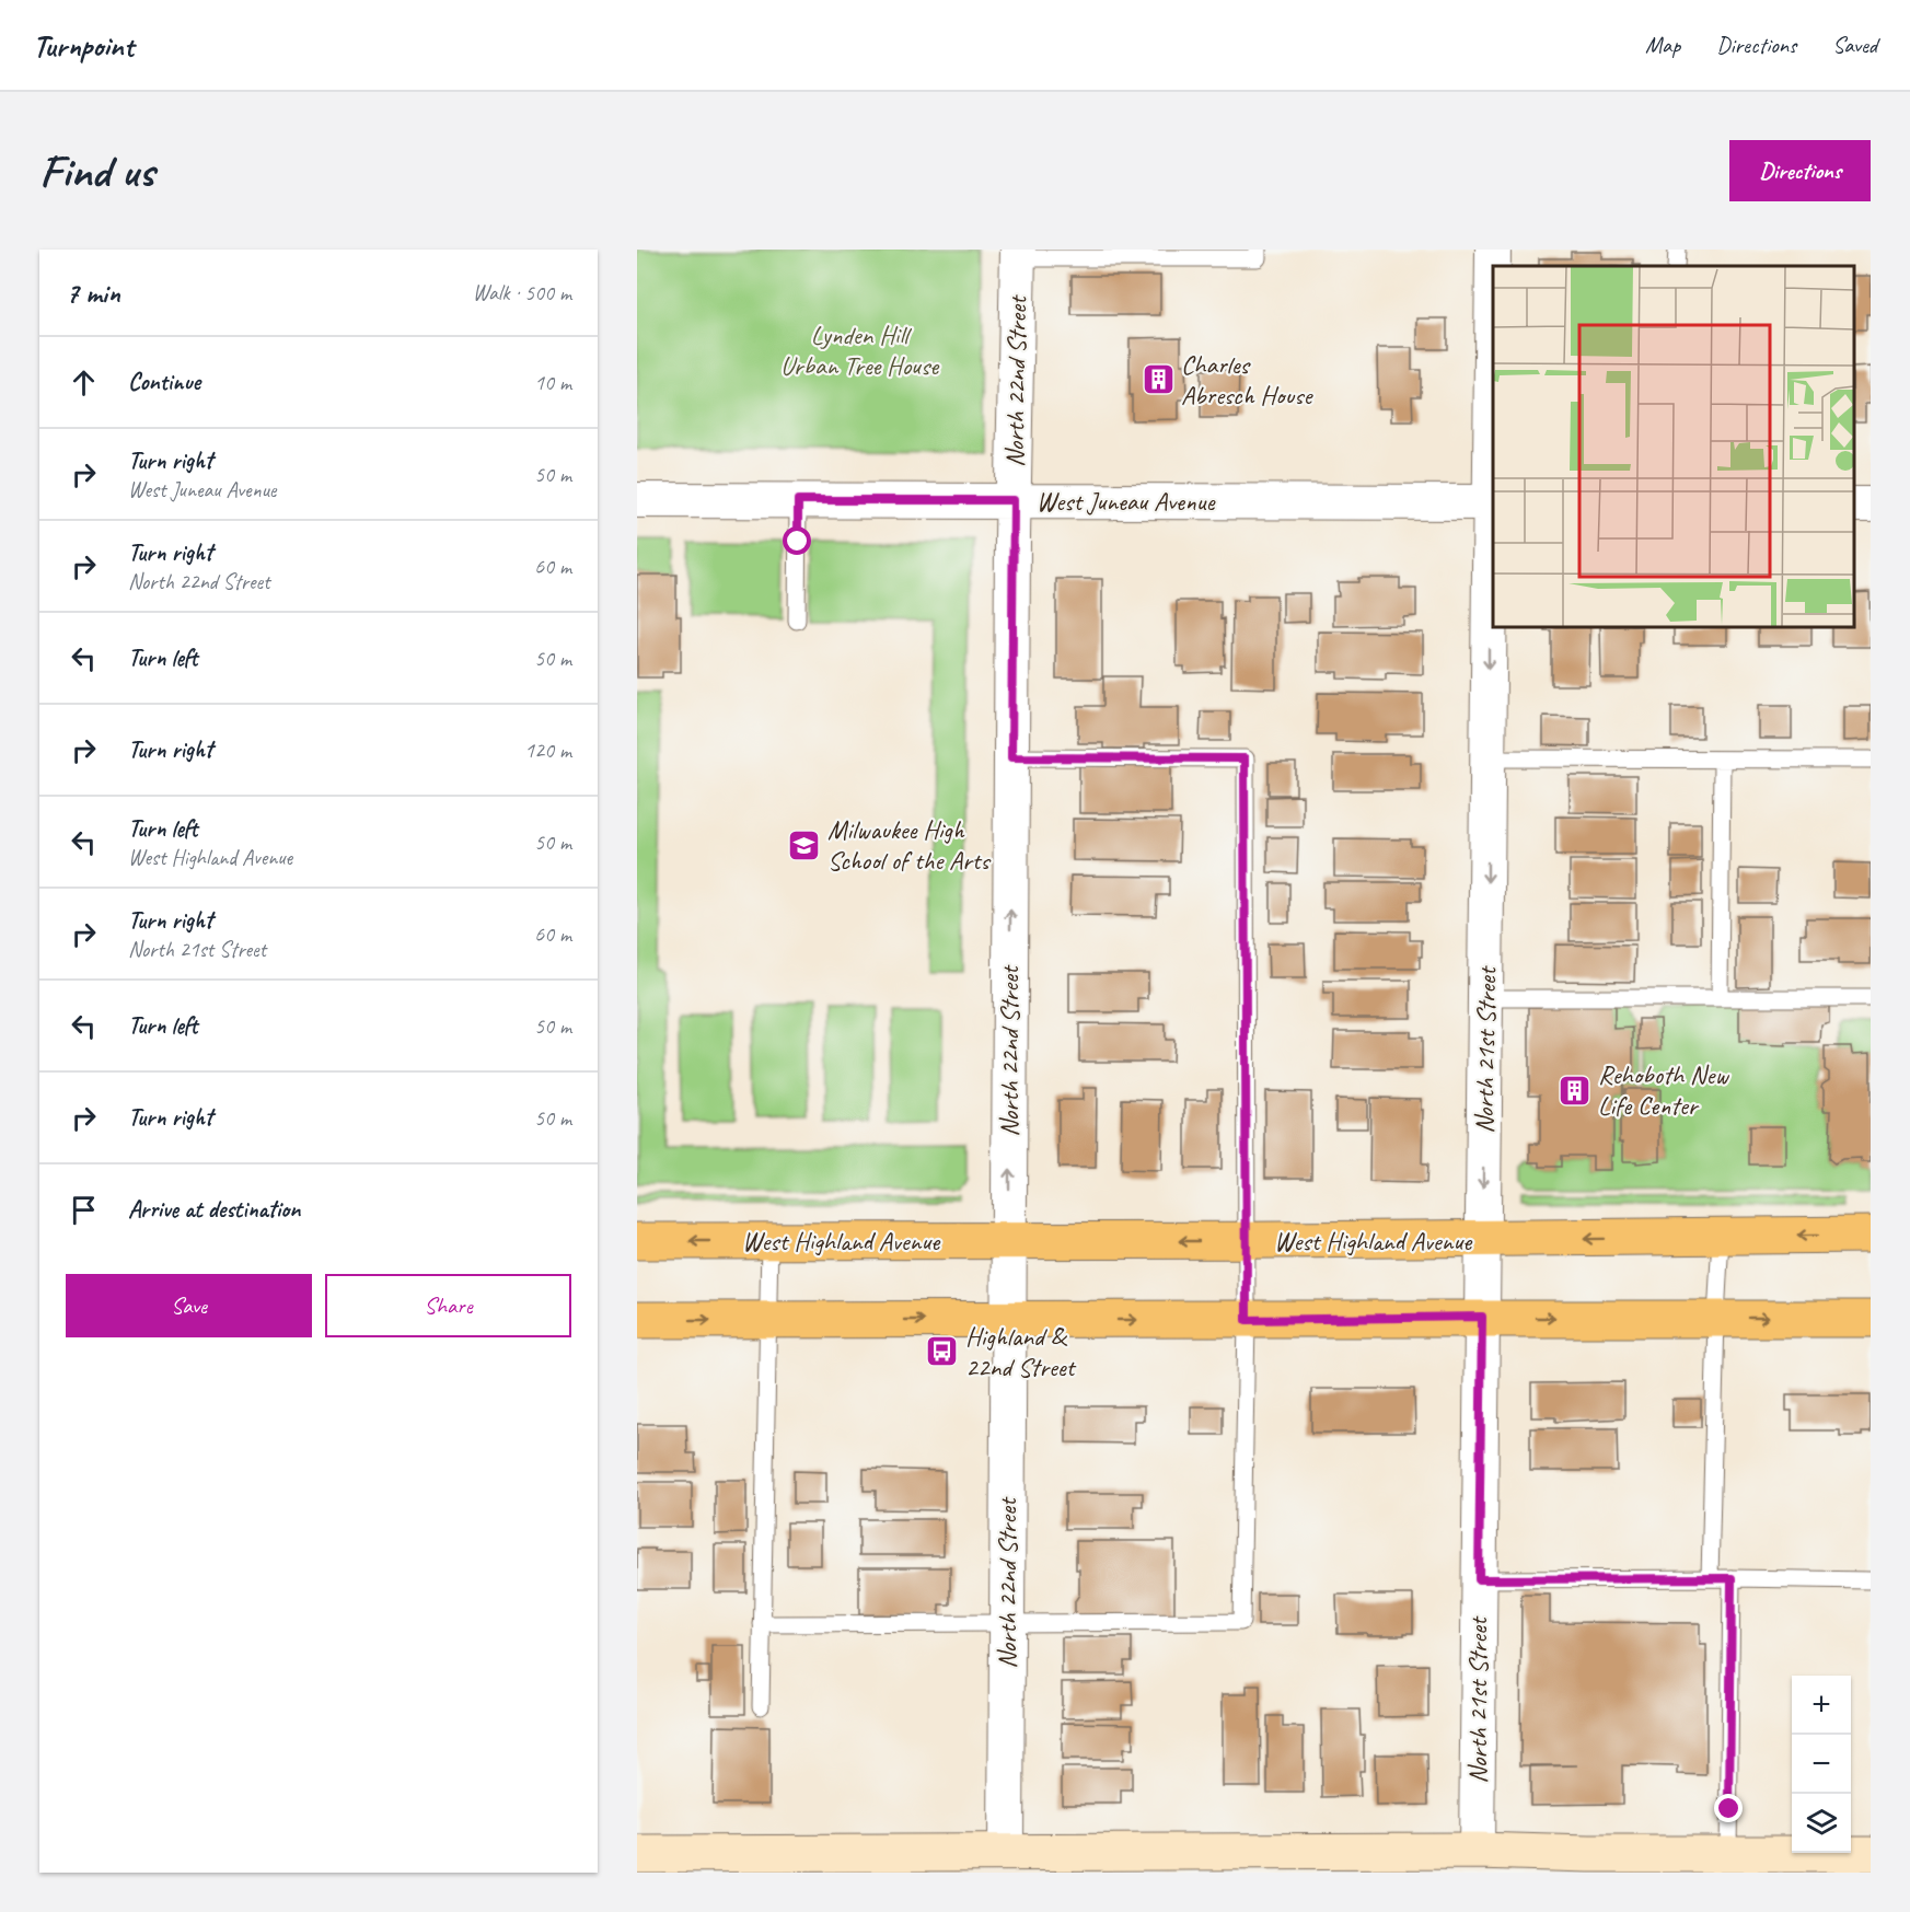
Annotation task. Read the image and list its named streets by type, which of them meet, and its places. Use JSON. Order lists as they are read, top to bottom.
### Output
{
  "streets": {
    "main road": ["West Highland Avenue"],
    "street": ["North 22nd Street", "West Juneau Avenue", "North 21st Street"]
  },
  "crossings": [
    ["North 22nd Street", "West Juneau Avenue"],
    ["North 22nd Street", "West Highland Avenue"],
    ["West Juneau Avenue", "North 21st Street"],
    ["North 21st Street", "West Highland Avenue"]
  ],
  "one_way": ["North 21st Street"],
  "parks": ["Lynden Hill Urban Tree House"],
  "places": {
    "building": ["Charles Abresch House", "Rehoboth New Life Center"],
    "school or university": ["Milwaukee High School of the Arts"],
    "bus stop": ["Highland & 22nd Street"]
  },
  "page": {
    "header": "Turnpoint",
    "nav": ["Map", "Directions", "Saved"],
    "buttons": [
      "Directions",
      ["Save", "Share"]
    ],
    "title": "Find us",
    "heading": ["7 min", "Walk · 500 m"],
    "list": [
      ["Continue", "10 m"],
      ["Turn right", "West Juneau Avenue", "50 m"],
      ["Turn right", "North 22nd Street", "60 m"],
      ["Turn left", "50 m"],
      ["Turn right", "120 m"],
      ["Turn left", "West Highland Avenue", "50 m"],
      ["Turn right", "North 21st Street", "60 m"],
      ["Turn left", "50 m"],
      ["Turn right", "50 m"],
      "Arrive at destination"
    ],
    "map_buttons": ["+", "−"]
  }
}
